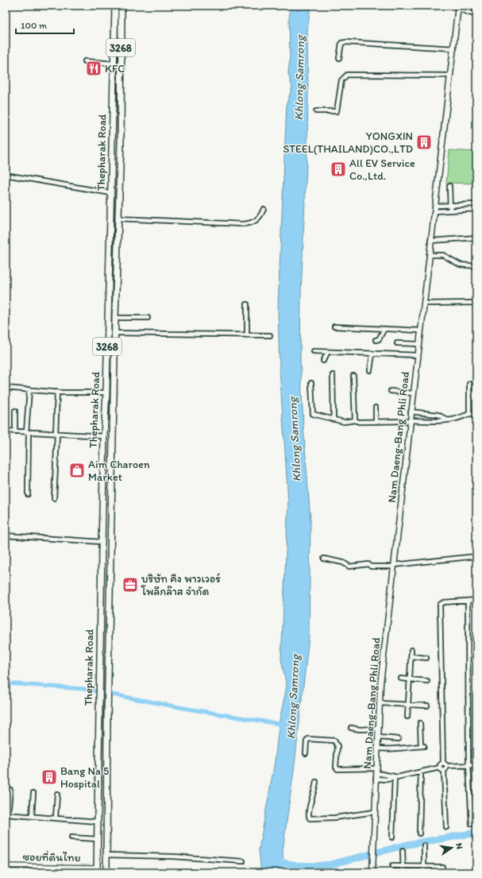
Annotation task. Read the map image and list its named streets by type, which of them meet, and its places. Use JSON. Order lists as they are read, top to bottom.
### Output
{
  "streets": {
    "main road": ["3268", "Thepharak Road", "Nam Daeng-Bang Phli Road"],
    "street": ["ซอยที่ดินไทย"]
  },
  "crossings": [
    ["Thepharak Road", "ซอยที่ดินไทย"]
  ],
  "water": ["Khlong Samrong"],
  "places": {
    "restaurant": ["KFC"],
    "building": ["YONGXIN STEEL(THAILAND)CO.,LTD", "All EV Service Co.,Ltd.", "Bang Na 5 Hospital"],
    "shop": ["Aim Charoen Market"],
    "office": ["บริษัท คิง พาวเวอร์ โพลีกล๊าส จำกัด"]
  },
  "scale_bar": "100 m",
  "north": "right"
}
